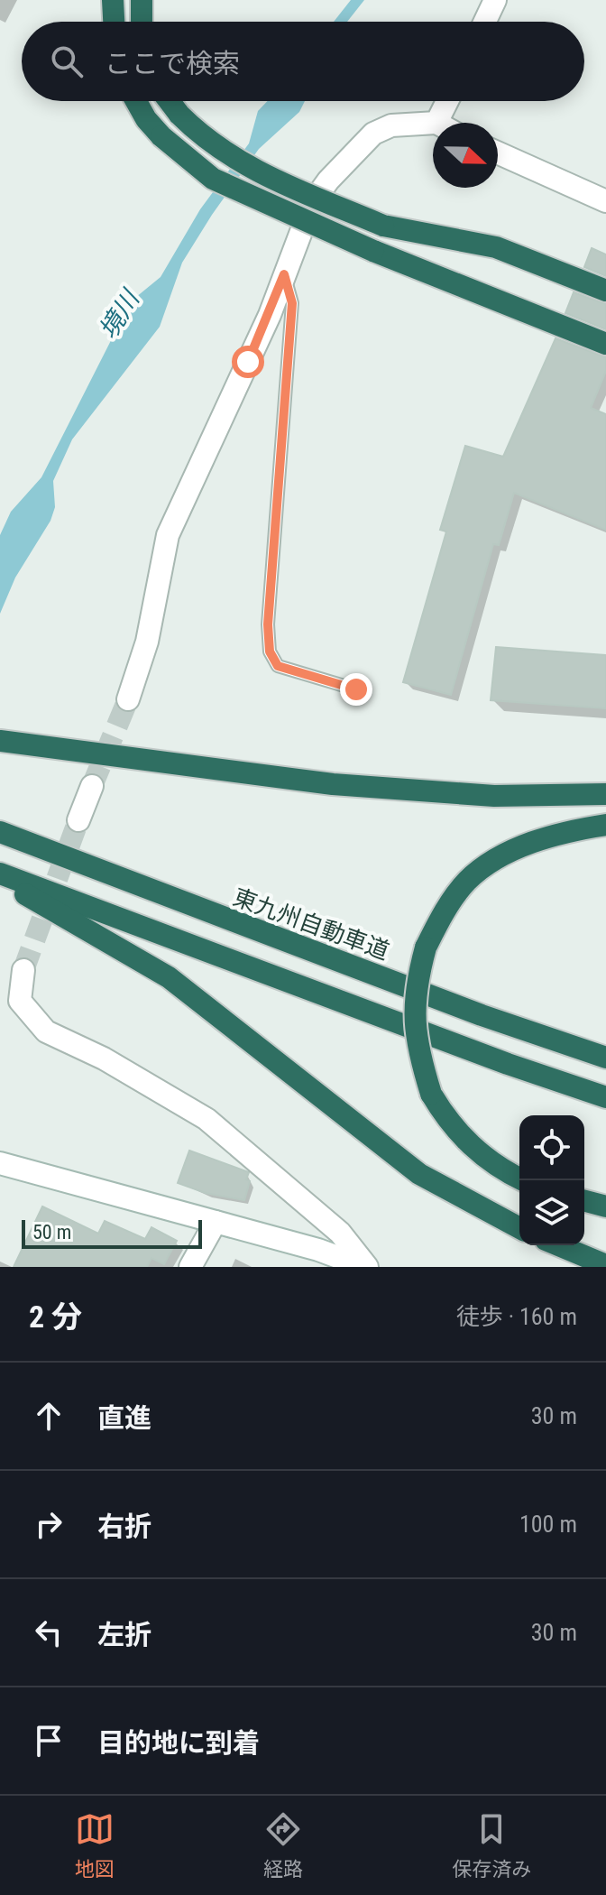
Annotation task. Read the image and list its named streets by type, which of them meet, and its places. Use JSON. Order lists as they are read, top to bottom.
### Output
{
  "streets": {
    "highway": ["東九州自動車道"]
  },
  "water": ["境川"],
  "scale_bar": "50 m",
  "north": "right",
  "page": {
    "search": "ここで検索",
    "scale": "50 m",
    "heading": ["2 分", "徒歩 · 160 m"],
    "list": [
      ["直進", "30 m"],
      ["右折", "100 m"],
      ["左折", "30 m"],
      "目的地に到着"
    ],
    "nav": ["地図", "経路", "保存済み"]
  }
}
